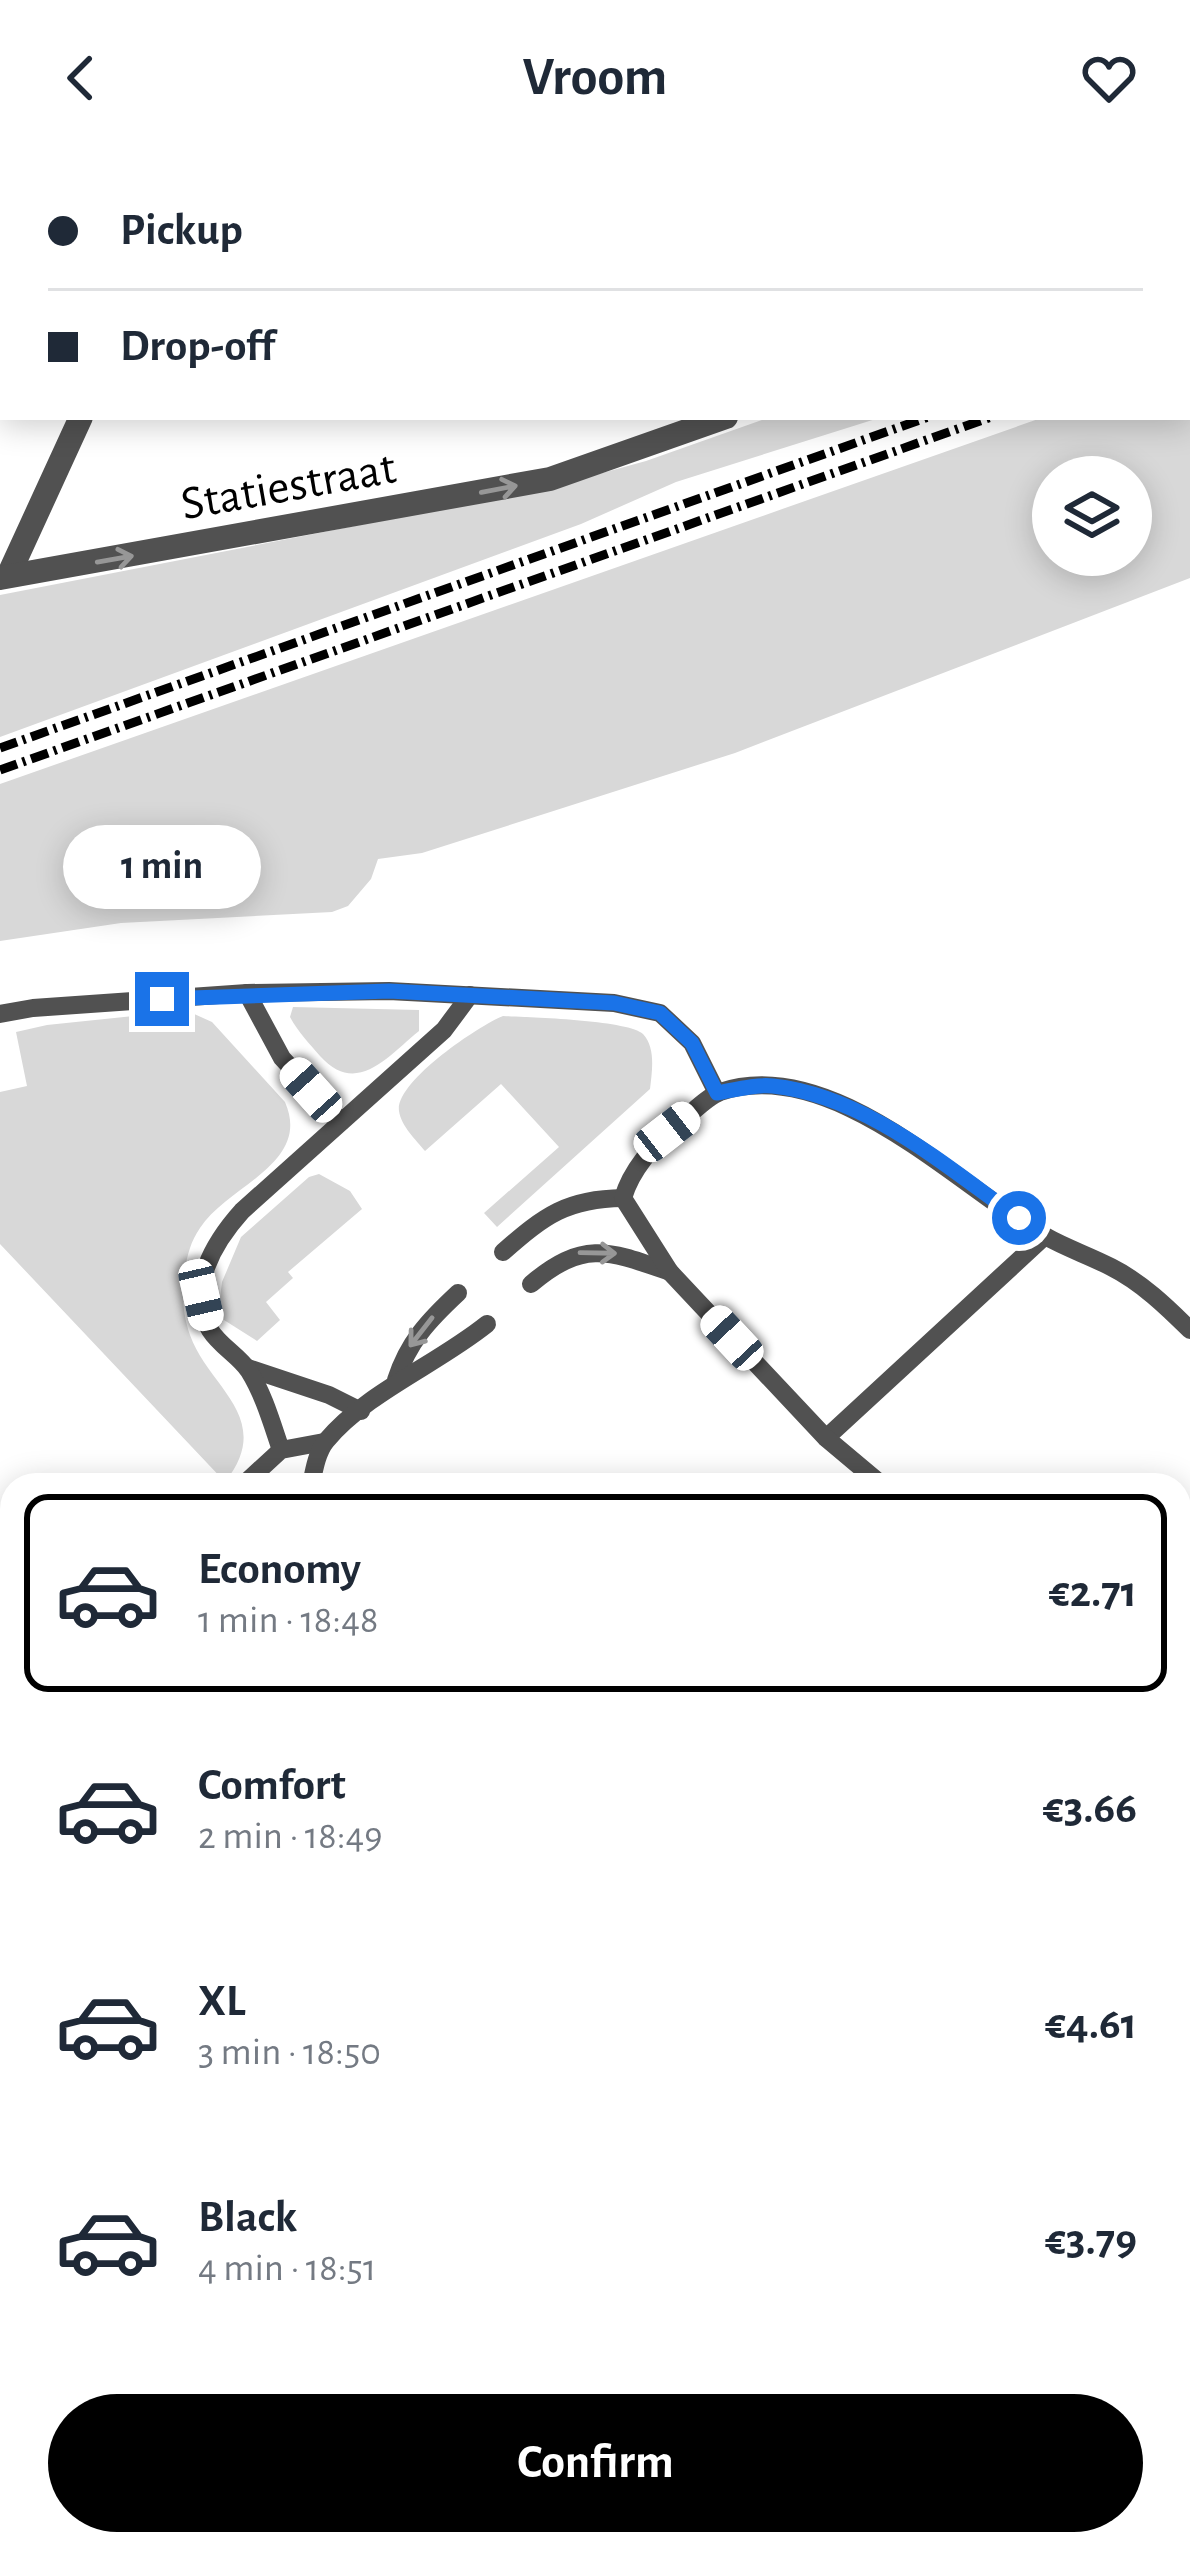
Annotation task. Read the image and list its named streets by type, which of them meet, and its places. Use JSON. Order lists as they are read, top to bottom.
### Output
{
  "streets": {
    "street": ["Statiestraat"]
  },
  "one_way": ["Statiestraat"],
  "page": {
    "header": "Vroom",
    "banner": ["Pickup", "Drop-off"],
    "bubble": "1 min",
    "list": [
      {
        "name": "Economy",
        "note": "1 min · 18:48",
        "value": "€2.71"
      },
      {
        "name": "Comfort",
        "note": "2 min · 18:49",
        "value": "€3.66"
      },
      {
        "name": "XL",
        "note": "3 min · 18:50",
        "value": "€4.61"
      },
      {
        "name": "Black",
        "note": "4 min · 18:51",
        "value": "€3.79"
      }
    ],
    "buttons": "Confirm"
  }
}
